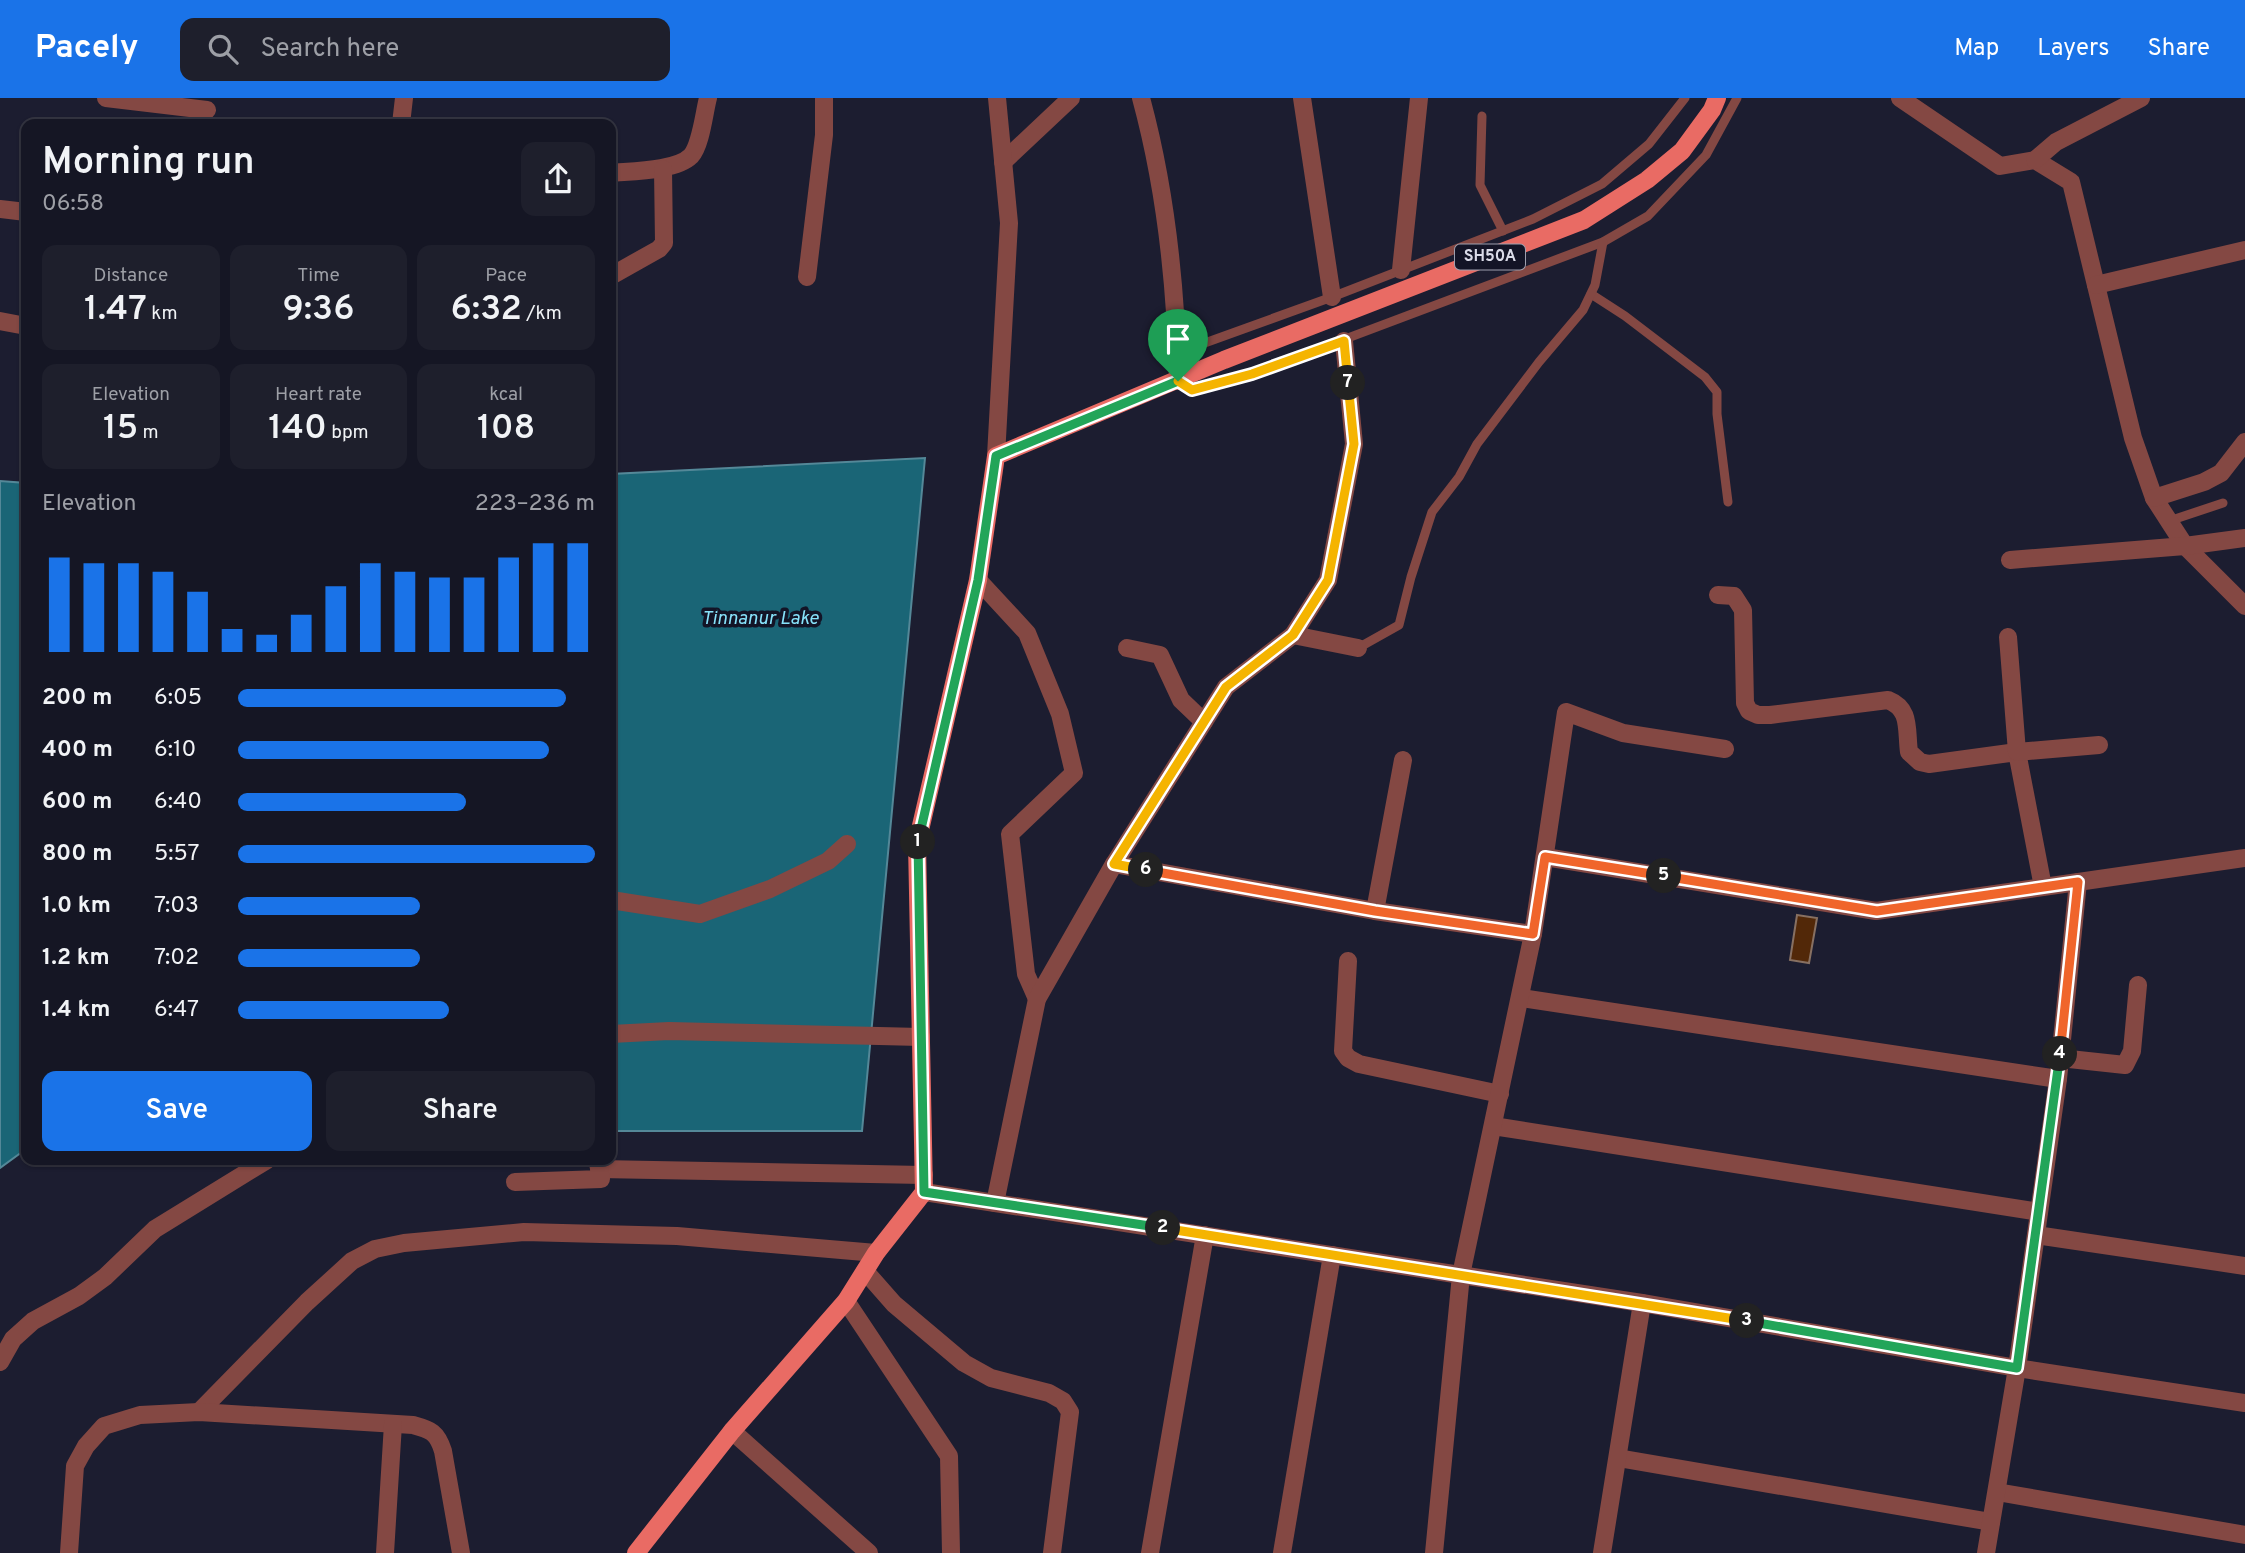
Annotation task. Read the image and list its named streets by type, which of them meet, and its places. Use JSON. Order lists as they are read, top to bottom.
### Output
{
  "streets": {
    "main road": ["SH50A"]
  },
  "water": ["Tinnanur Lake"],
  "page": {
    "header": "Pacely",
    "search": "Search here",
    "nav": ["Map", "Layers", "Share"],
    "heading": ["Morning run", "06:58"],
    "stats": [
      ["Distance", "1.47 km"],
      ["Time", "9:36"],
      ["Pace", "6:32 /km"],
      ["Elevation", "15 m"],
      ["Heart rate", "140 bpm"],
      ["kcal", "108"]
    ],
    "pins": [
      "7",
      "1",
      "6",
      "5",
      "4",
      "2",
      "3"
    ],
    "chart": ["Elevation", "223–236 m"],
    "list": [
      {
        "name": "200 m",
        "note": "6:05"
      },
      {
        "name": "400 m",
        "note": "6:10"
      },
      {
        "name": "600 m",
        "note": "6:40"
      },
      {
        "name": "800 m",
        "note": "5:57"
      },
      {
        "name": "1.0 km",
        "note": "7:03"
      },
      {
        "name": "1.2 km",
        "note": "7:02"
      },
      {
        "name": "1.4 km",
        "note": "6:47"
      }
    ],
    "buttons": ["Save", "Share"]
  }
}
